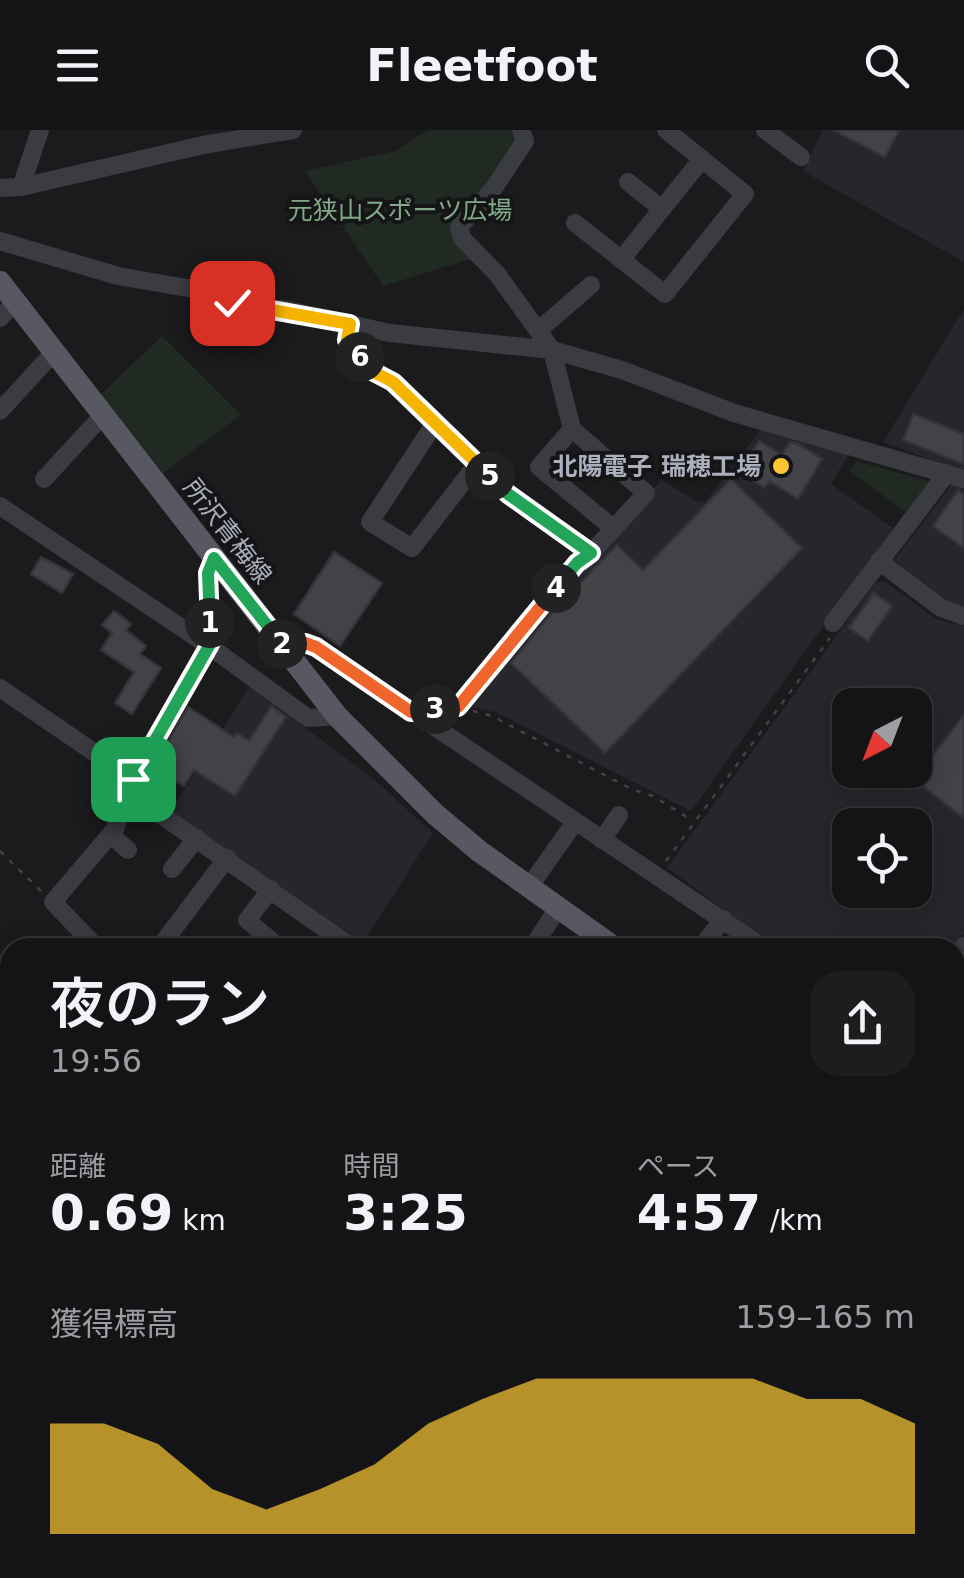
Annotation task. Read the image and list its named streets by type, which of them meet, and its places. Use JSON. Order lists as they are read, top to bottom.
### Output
{
  "streets": {
    "main road": ["所沢青梅線"]
  },
  "parks": ["元狭山スポーツ広場"],
  "places": ["北陽電子 瑞穂工場"],
  "north": "bottom left",
  "page": {
    "header": "Fleetfoot",
    "pins": [
      "6",
      "5",
      "4",
      "1",
      "2",
      "3"
    ],
    "heading": ["夜のラン", "19:56"],
    "stats": [
      ["距離", "0.69 km"],
      ["時間", "3:25"],
      ["ペース", "4:57 /km"]
    ],
    "chart": ["獲得標高", "159–165 m"]
  }
}
